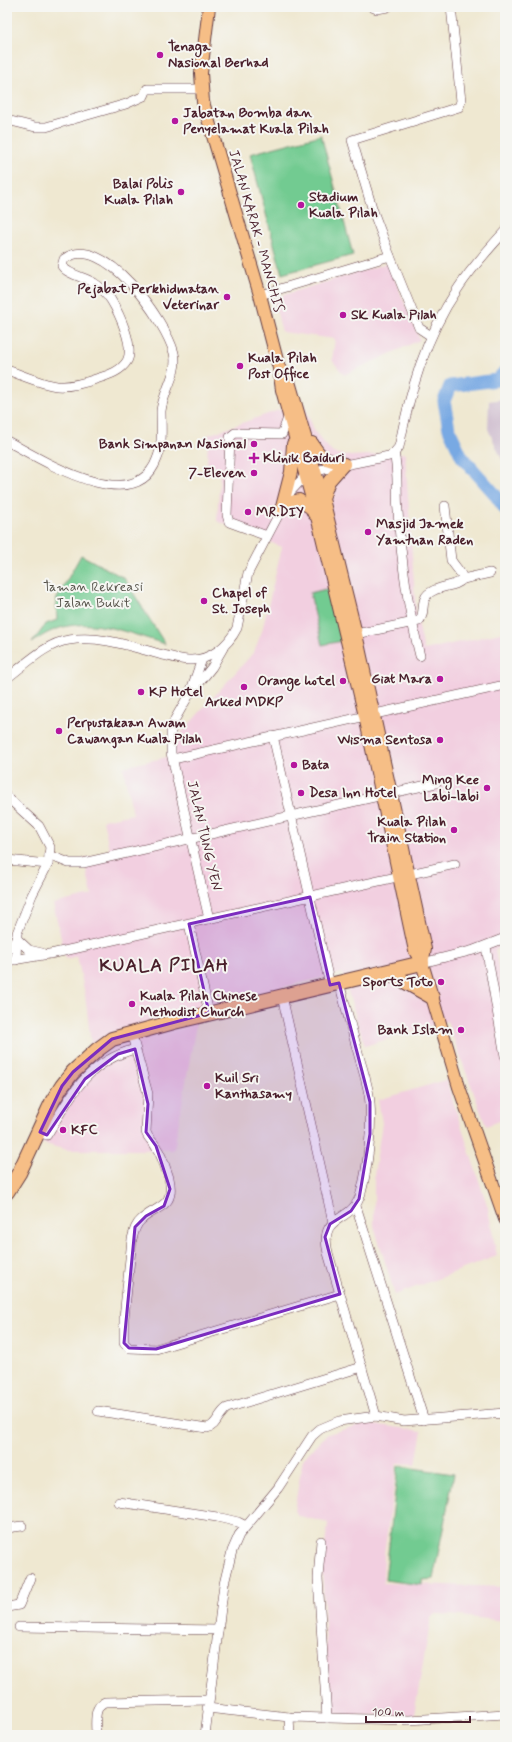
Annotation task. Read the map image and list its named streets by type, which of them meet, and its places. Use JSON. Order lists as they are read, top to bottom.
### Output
{
  "streets": {
    "main road": ["JALAN KARAK - MANCHIS"],
    "street": ["JALAN TUNG YEN"]
  },
  "districts": ["KUALA PILAH"],
  "parks": ["Taman Rekreasi Jalan Bukit"],
  "places": {
    "other": [
      "Tenaga Nasional Berhad",
      "Jabatan Bomba dan Penyelamat Kuala Pilah",
      "Balai Polis Kuala Pilah",
      "Stadium Kuala Pilah",
      "Pejabat Perkhidmatan Veterinar",
      "SK Kuala Pilah",
      "Kuala Pilah Post Office",
      "Bank Simpanan Nasional",
      "7-Eleven",
      "MR.DIY",
      "Masjid Jamek Yamtuan Raden",
      "Chapel of St. Joseph",
      "Giat Mara",
      "Orange hotel",
      "Arked MDKP",
      "KP Hotel",
      "Perpustakaan Awam Cawangan Kuala Pilah",
      "Wisma Sentosa",
      "Bata",
      "Ming Kee Labi-labi",
      "Desa Inn Hotel",
      "Kuala Pilah Train Station",
      "Sports Toto",
      "Kuala Pilah Chinese Methodist Church",
      "Bank Islam",
      "Kuil Sri Kanthasamy",
      "KFC"
    ],
    "health": ["Klinik Baiduri"]
  },
  "scale_bar": "100 m"
}
